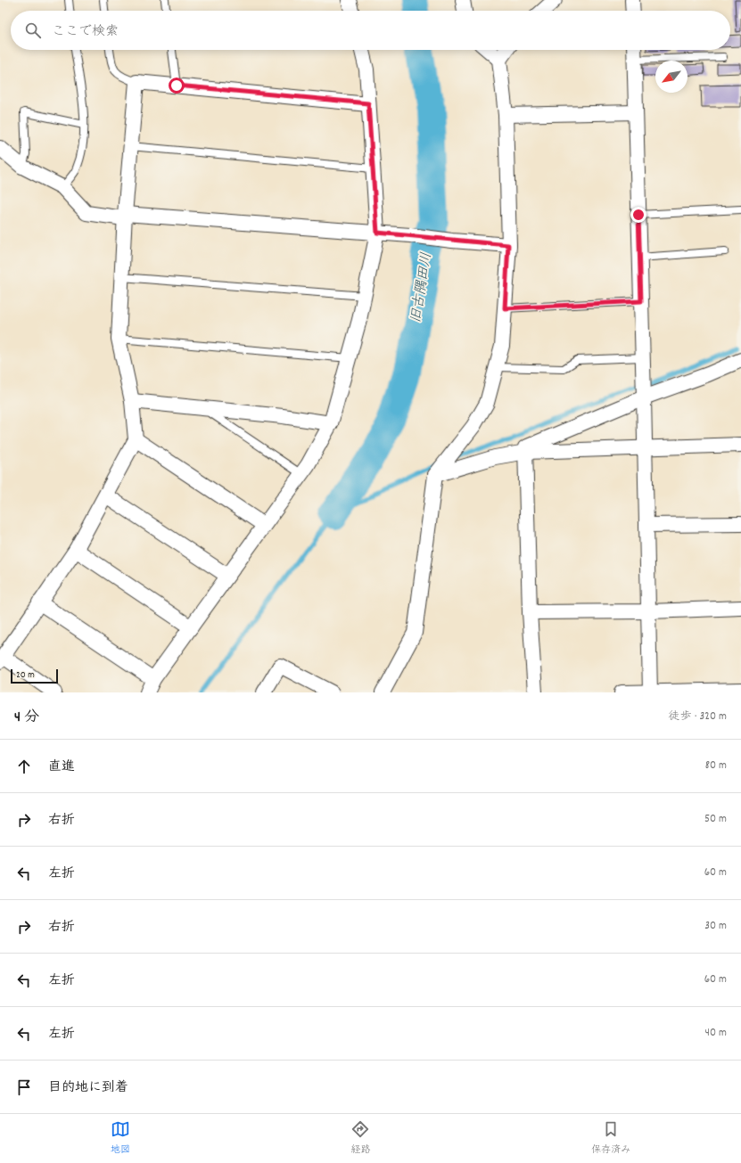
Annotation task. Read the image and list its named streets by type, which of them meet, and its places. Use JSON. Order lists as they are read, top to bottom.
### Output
{
  "water": ["旧古隅田川"],
  "scale_bar": "20 m",
  "north": "bottom left",
  "page": {
    "search": "ここで検索",
    "scale": "20 m",
    "heading": ["4 分", "徒歩 · 320 m"],
    "list": [
      ["直進", "80 m"],
      ["右折", "50 m"],
      ["左折", "60 m"],
      ["右折", "30 m"],
      ["左折", "60 m"],
      ["左折", "40 m"],
      "目的地に到着"
    ],
    "nav": ["地図", "経路", "保存済み"]
  }
}
